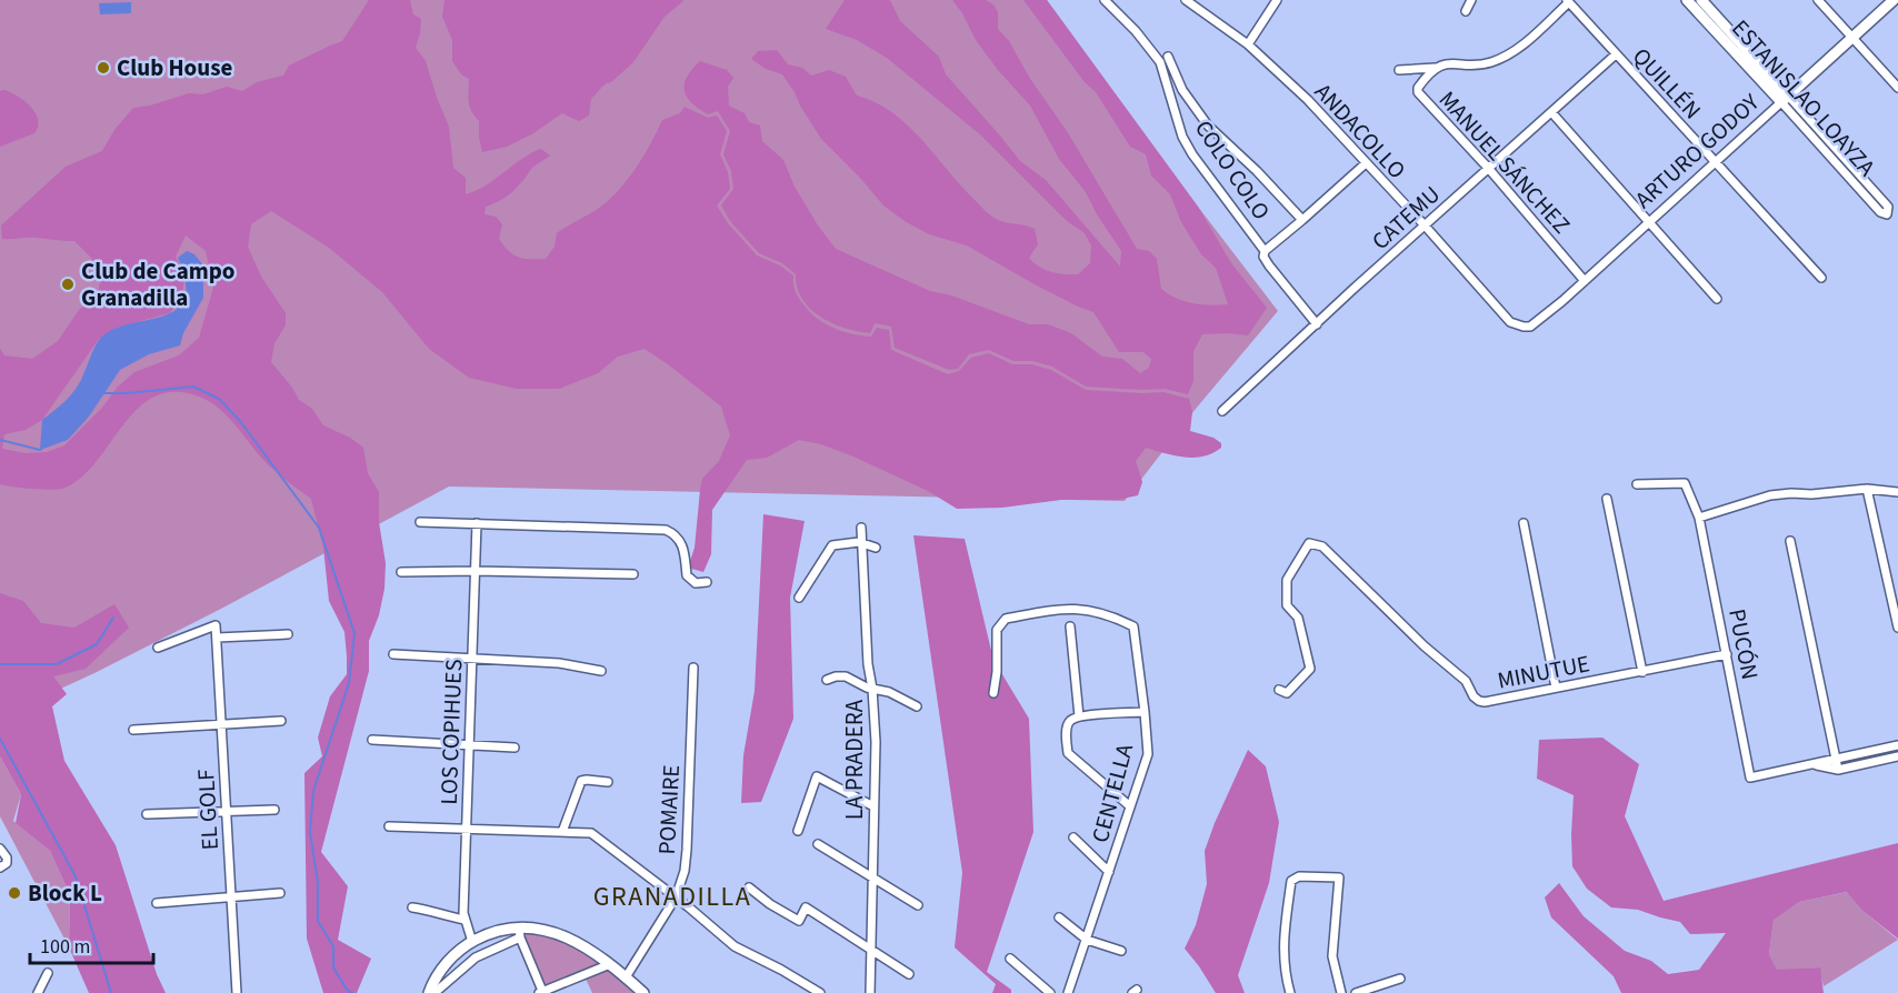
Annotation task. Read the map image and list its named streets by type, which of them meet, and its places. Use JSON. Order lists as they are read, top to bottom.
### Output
{
  "streets": {
    "street": [
      "QUILLÉN",
      "ESTANISLAO LOAYZA",
      "ANDACOLLO",
      "ARTURO GODOY",
      "MANUEL SÁNCHEZ",
      "COLO COLO",
      "CATEMU",
      "PUCÓN",
      "MINUTUE",
      "LOS COPIHUES",
      "LA PRADERA",
      "CENTELLA",
      "EL GOLF",
      "POMAIRE"
    ]
  },
  "crossings": [
    ["QUILLÉN", "ARTURO GODOY"],
    ["QUILLÉN", "CATEMU"],
    ["ESTANISLAO LOAYZA", "ARTURO GODOY"],
    ["ANDACOLLO", "ARTURO GODOY"],
    ["ANDACOLLO", "CATEMU"],
    ["ARTURO GODOY", "MANUEL SÁNCHEZ"],
    ["MANUEL SÁNCHEZ", "CATEMU"],
    ["COLO COLO", "CATEMU"],
    ["PUCÓN", "MINUTUE"]
  ],
  "districts": ["GRANADILLA"],
  "places": ["Club House", "Club de Campo Granadilla", "Block L"],
  "scale_bar": "100 m"
}
